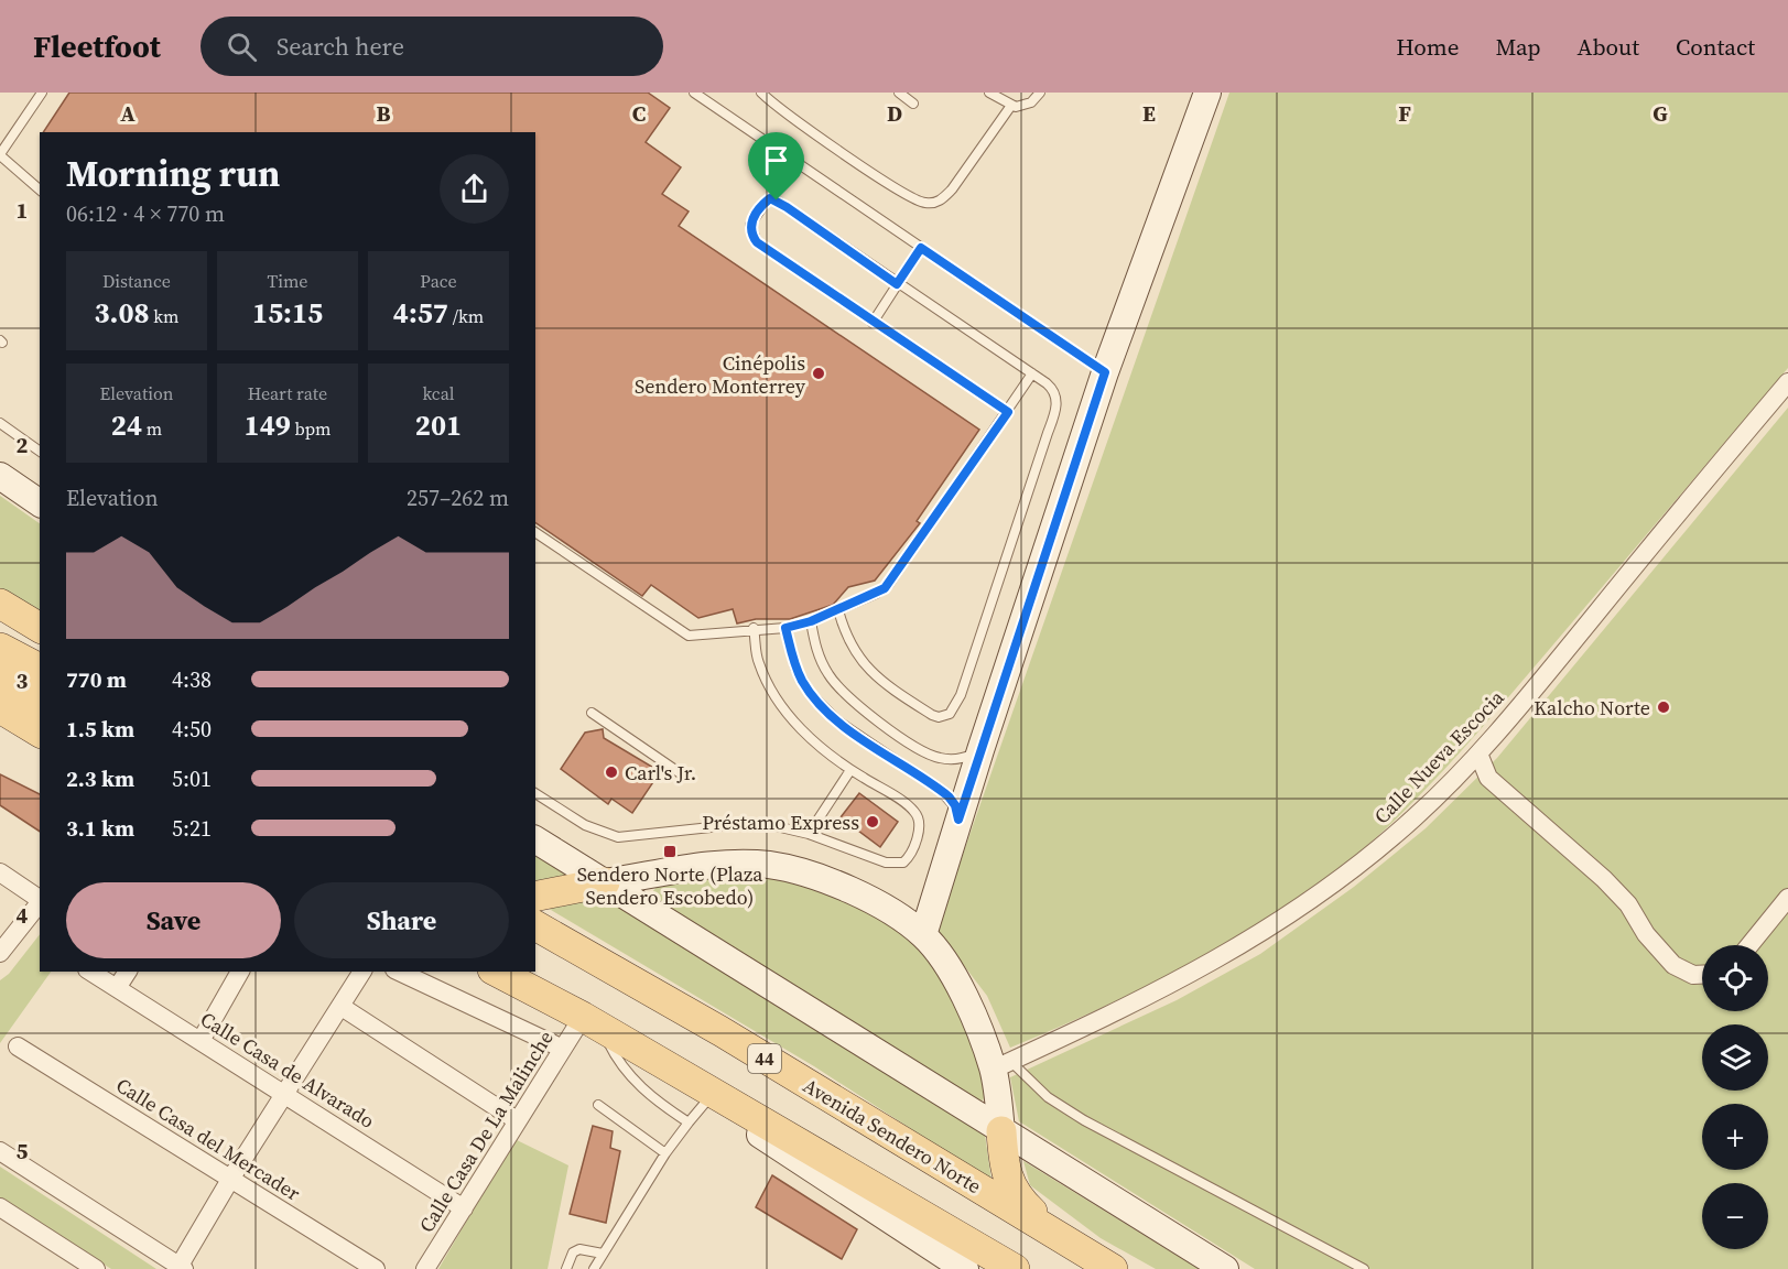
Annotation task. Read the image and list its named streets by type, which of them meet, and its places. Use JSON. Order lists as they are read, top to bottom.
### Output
{
  "streets": {
    "main road": ["44", "Avenida Sendero Norte"],
    "street": [
      "Calle Nueva Escocia",
      "Calle Casa de Alvarado",
      "Calle Casa De La Malinche",
      "Calle Casa del Mercader"
    ]
  },
  "crossings": [
    ["Calle Casa de Alvarado", "Calle Casa De La Malinche"]
  ],
  "places": {
    "other": [
      "Cinépolis Sendero Monterrey",
      "Kalcho Norte",
      "Carl's Jr.",
      "Préstamo Express"
    ],
    "transit": ["Sendero Norte (Plaza Sendero Escobedo)"]
  },
  "page": {
    "header": "Fleetfoot",
    "search": "Search here",
    "nav": [
      "Home",
      "Map",
      "About",
      "Contact"
    ],
    "heading": ["Morning run", "06:12 · 4 × 770 m"],
    "stats": [
      ["Distance", "3.08 km"],
      ["Time", "15:15"],
      ["Pace", "4:57 /km"],
      ["Elevation", "24 m"],
      ["Heart rate", "149 bpm"],
      ["kcal", "201"]
    ],
    "chart": ["Elevation", "257–262 m"],
    "list": [
      {
        "name": "770 m",
        "note": "4:38"
      },
      {
        "name": "1.5 km",
        "note": "4:50"
      },
      {
        "name": "2.3 km",
        "note": "5:01"
      },
      {
        "name": "3.1 km",
        "note": "5:21"
      }
    ],
    "buttons": ["Save", "Share"],
    "map_buttons": ["+", "−"]
  },
  "grid": {
    "columns": [
      "A",
      "B",
      "C",
      "D",
      "E",
      "F",
      "G"
    ],
    "rows": [
      "1",
      "2",
      "3",
      "4",
      "5"
    ]
  }
}
